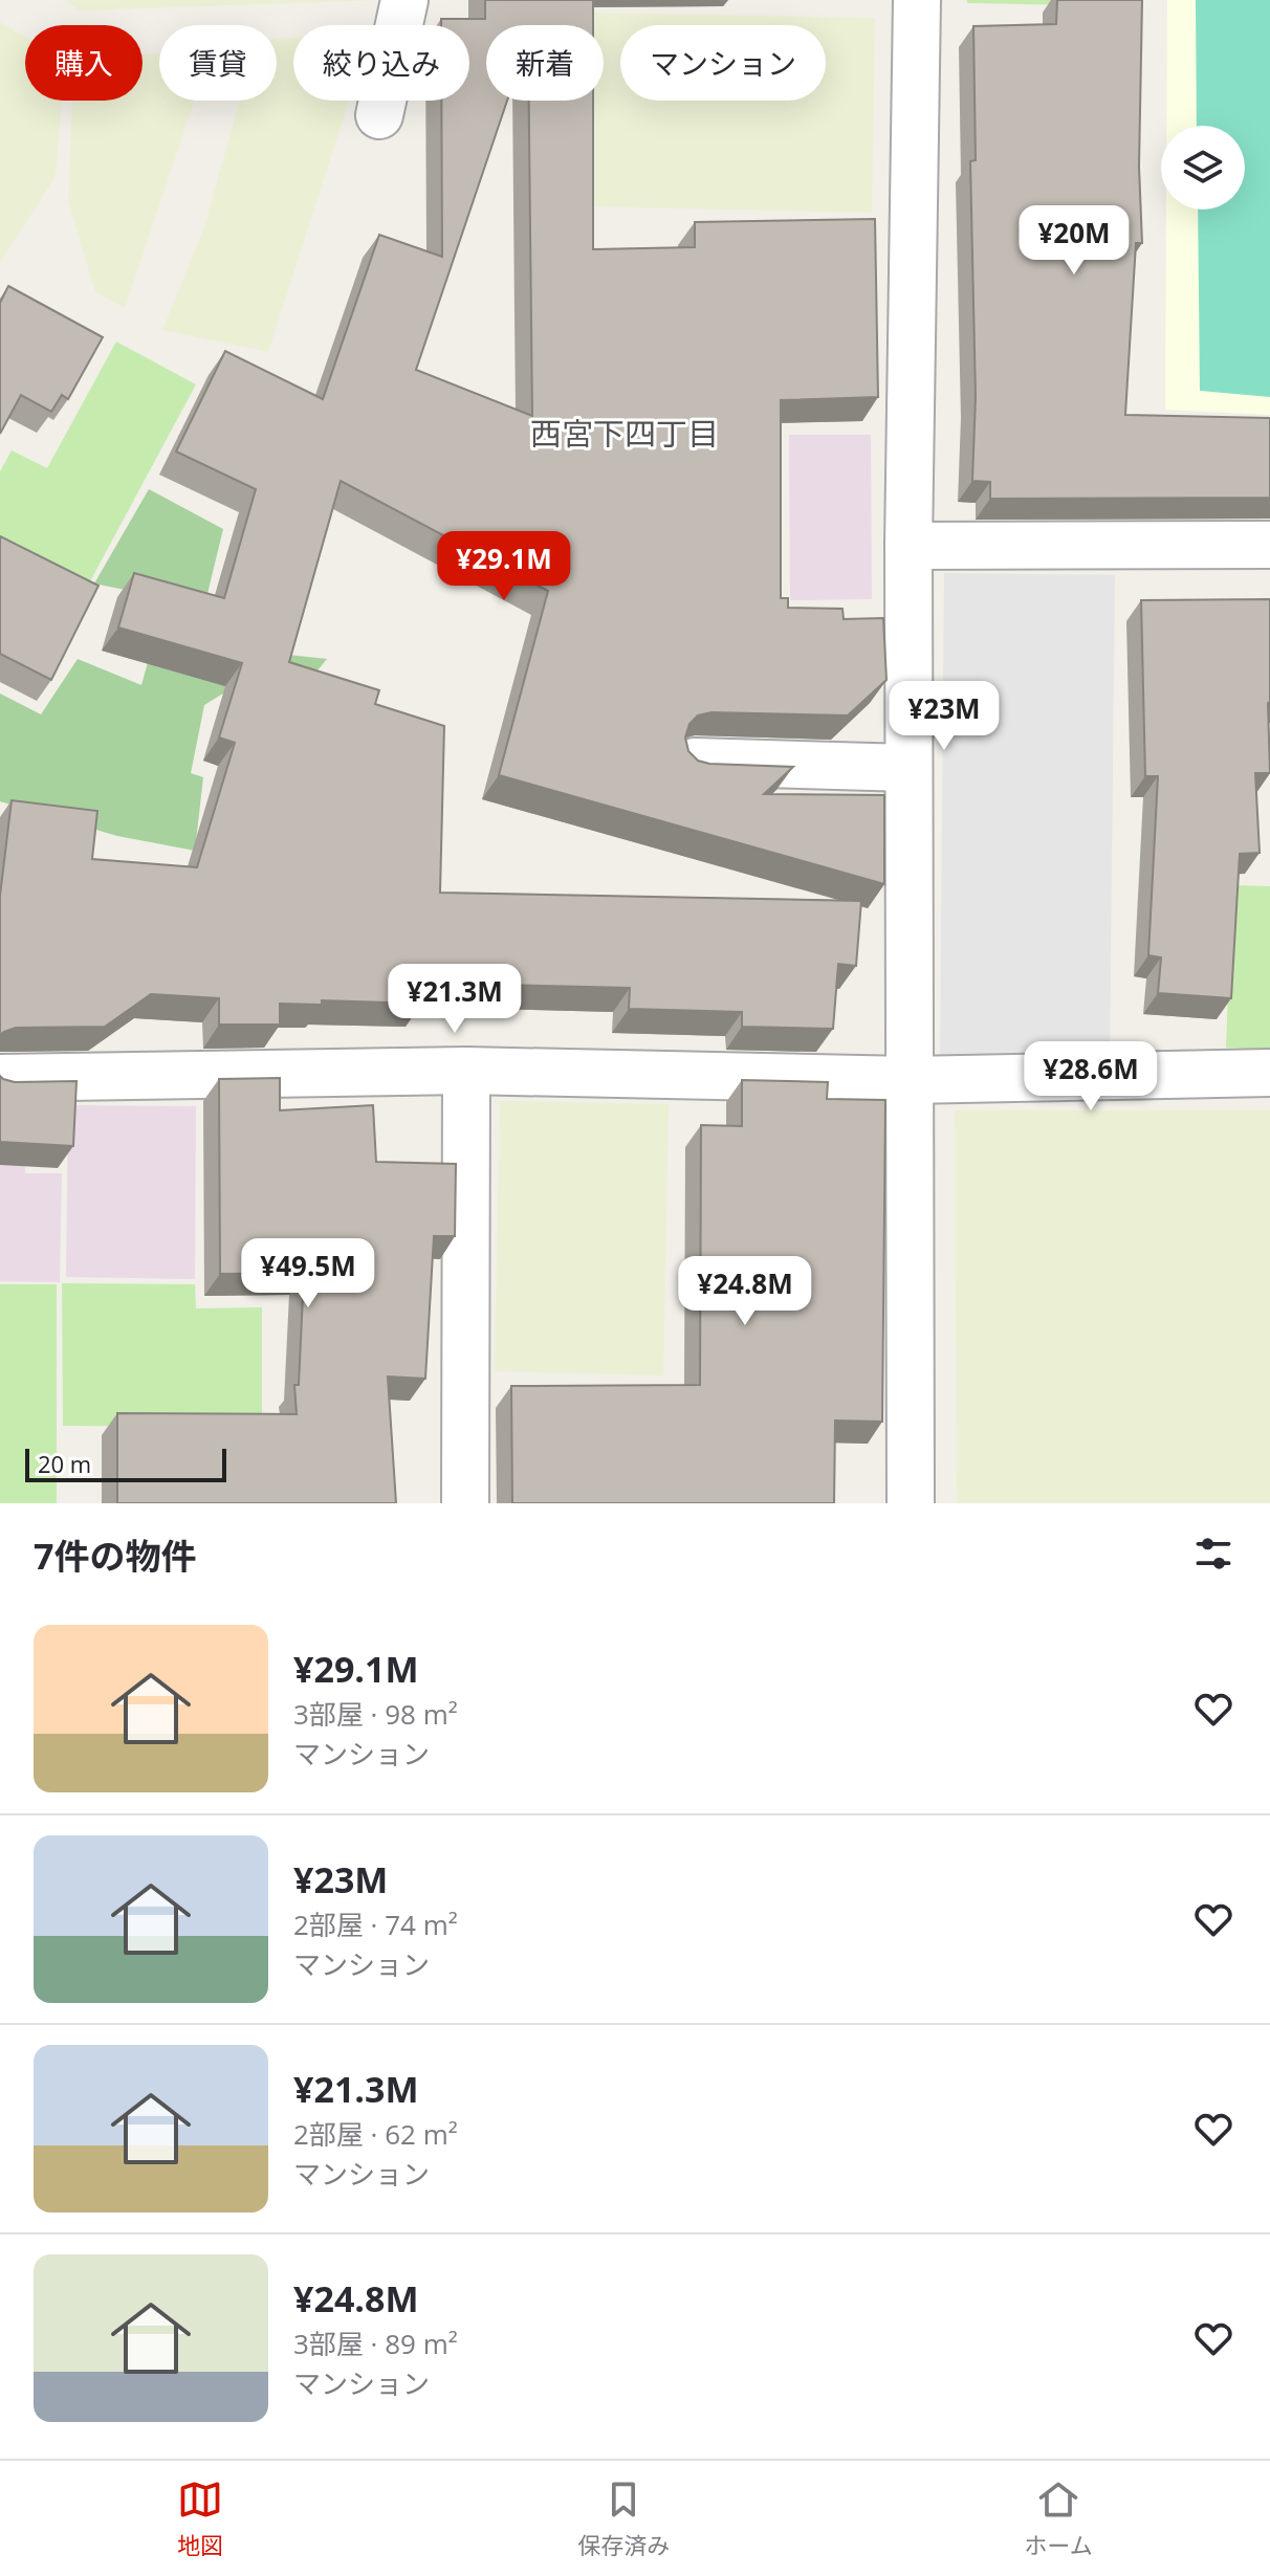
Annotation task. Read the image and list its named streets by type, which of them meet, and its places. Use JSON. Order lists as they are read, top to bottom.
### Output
{
  "districts": ["西宮下四丁目"],
  "scale_bar": "20 m",
  "page": {
    "chip": [
      "購入",
      "賃貸",
      "絞り込み",
      "新着",
      "マンション"
    ],
    "price": [
      "¥20M",
      "¥29.1M",
      "¥23M",
      "¥21.3M",
      "¥28.6M",
      "¥49.5M",
      "¥24.8M"
    ],
    "scale": "20 m",
    "heading": "7件の物件",
    "list": [
      {
        "name": "¥29.1M",
        "note": "3部屋 · 98 m² · マンション"
      },
      {
        "name": "¥23M",
        "note": "2部屋 · 74 m² · マンション"
      },
      {
        "name": "¥21.3M",
        "note": "2部屋 · 62 m² · マンション"
      },
      {
        "name": "¥24.8M",
        "note": "3部屋 · 89 m² · マンション"
      }
    ],
    "tabs": ["地図", "保存済み", "ホーム"]
  }
}
